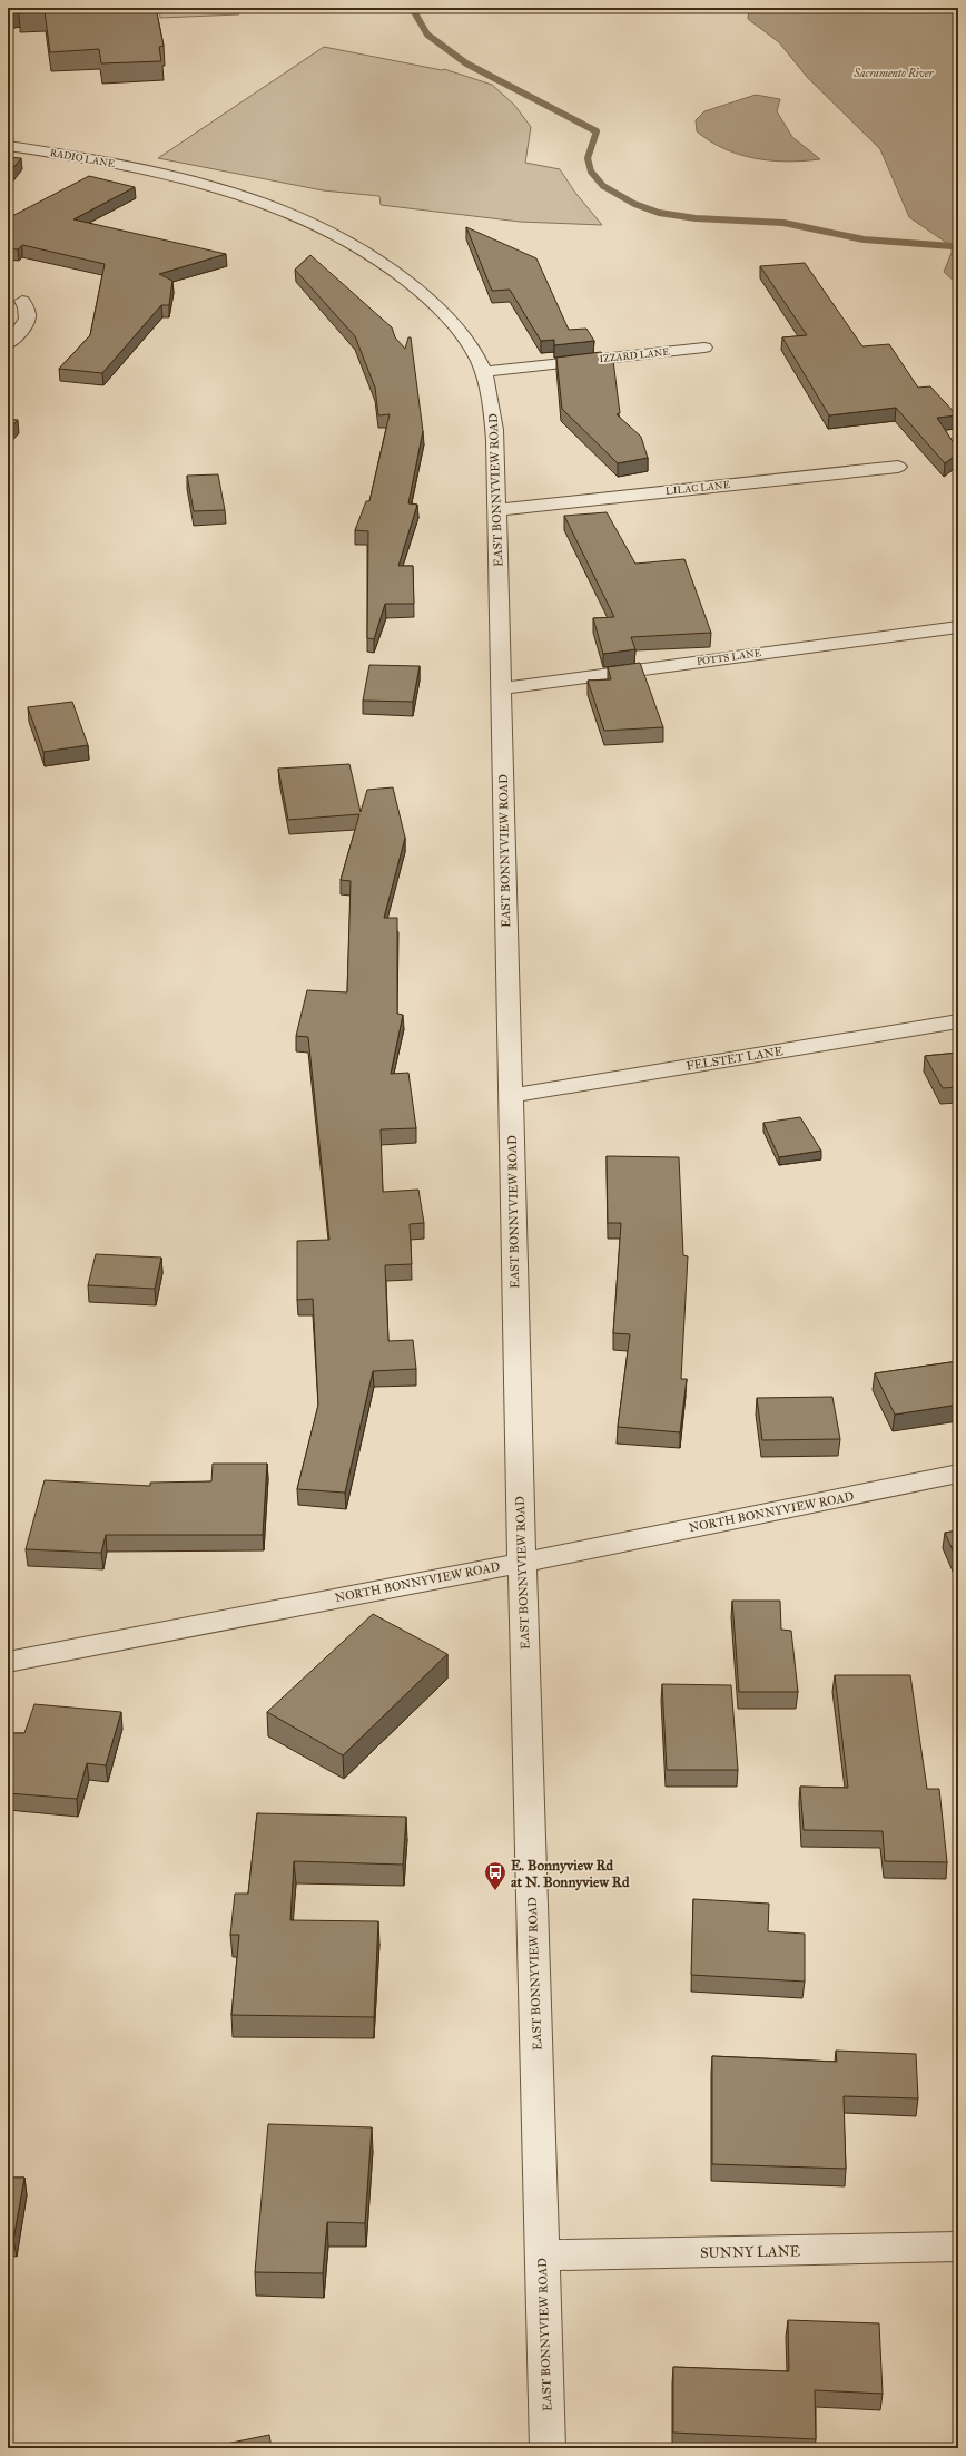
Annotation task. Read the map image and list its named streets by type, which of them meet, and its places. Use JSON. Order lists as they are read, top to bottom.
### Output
{
  "streets": {
    "street": [
      "RADIO LANE",
      "IZZARD LANE",
      "LILAC LANE",
      "EAST BONNYVIEW ROAD",
      "POTTS LANE",
      "FELSTET LANE",
      "NORTH BONNYVIEW ROAD",
      "SUNNY LANE"
    ]
  },
  "crossings": [
    ["RADIO LANE", "EAST BONNYVIEW ROAD"],
    ["IZZARD LANE", "EAST BONNYVIEW ROAD"],
    ["LILAC LANE", "EAST BONNYVIEW ROAD"],
    ["EAST BONNYVIEW ROAD", "POTTS LANE"],
    ["EAST BONNYVIEW ROAD", "FELSTET LANE"],
    ["EAST BONNYVIEW ROAD", "NORTH BONNYVIEW ROAD"],
    ["EAST BONNYVIEW ROAD", "SUNNY LANE"]
  ],
  "water": ["Sacramento River"],
  "places": {
    "bus stop": ["E. Bonnyview Rd at N. Bonnyview Rd"]
  }
}
